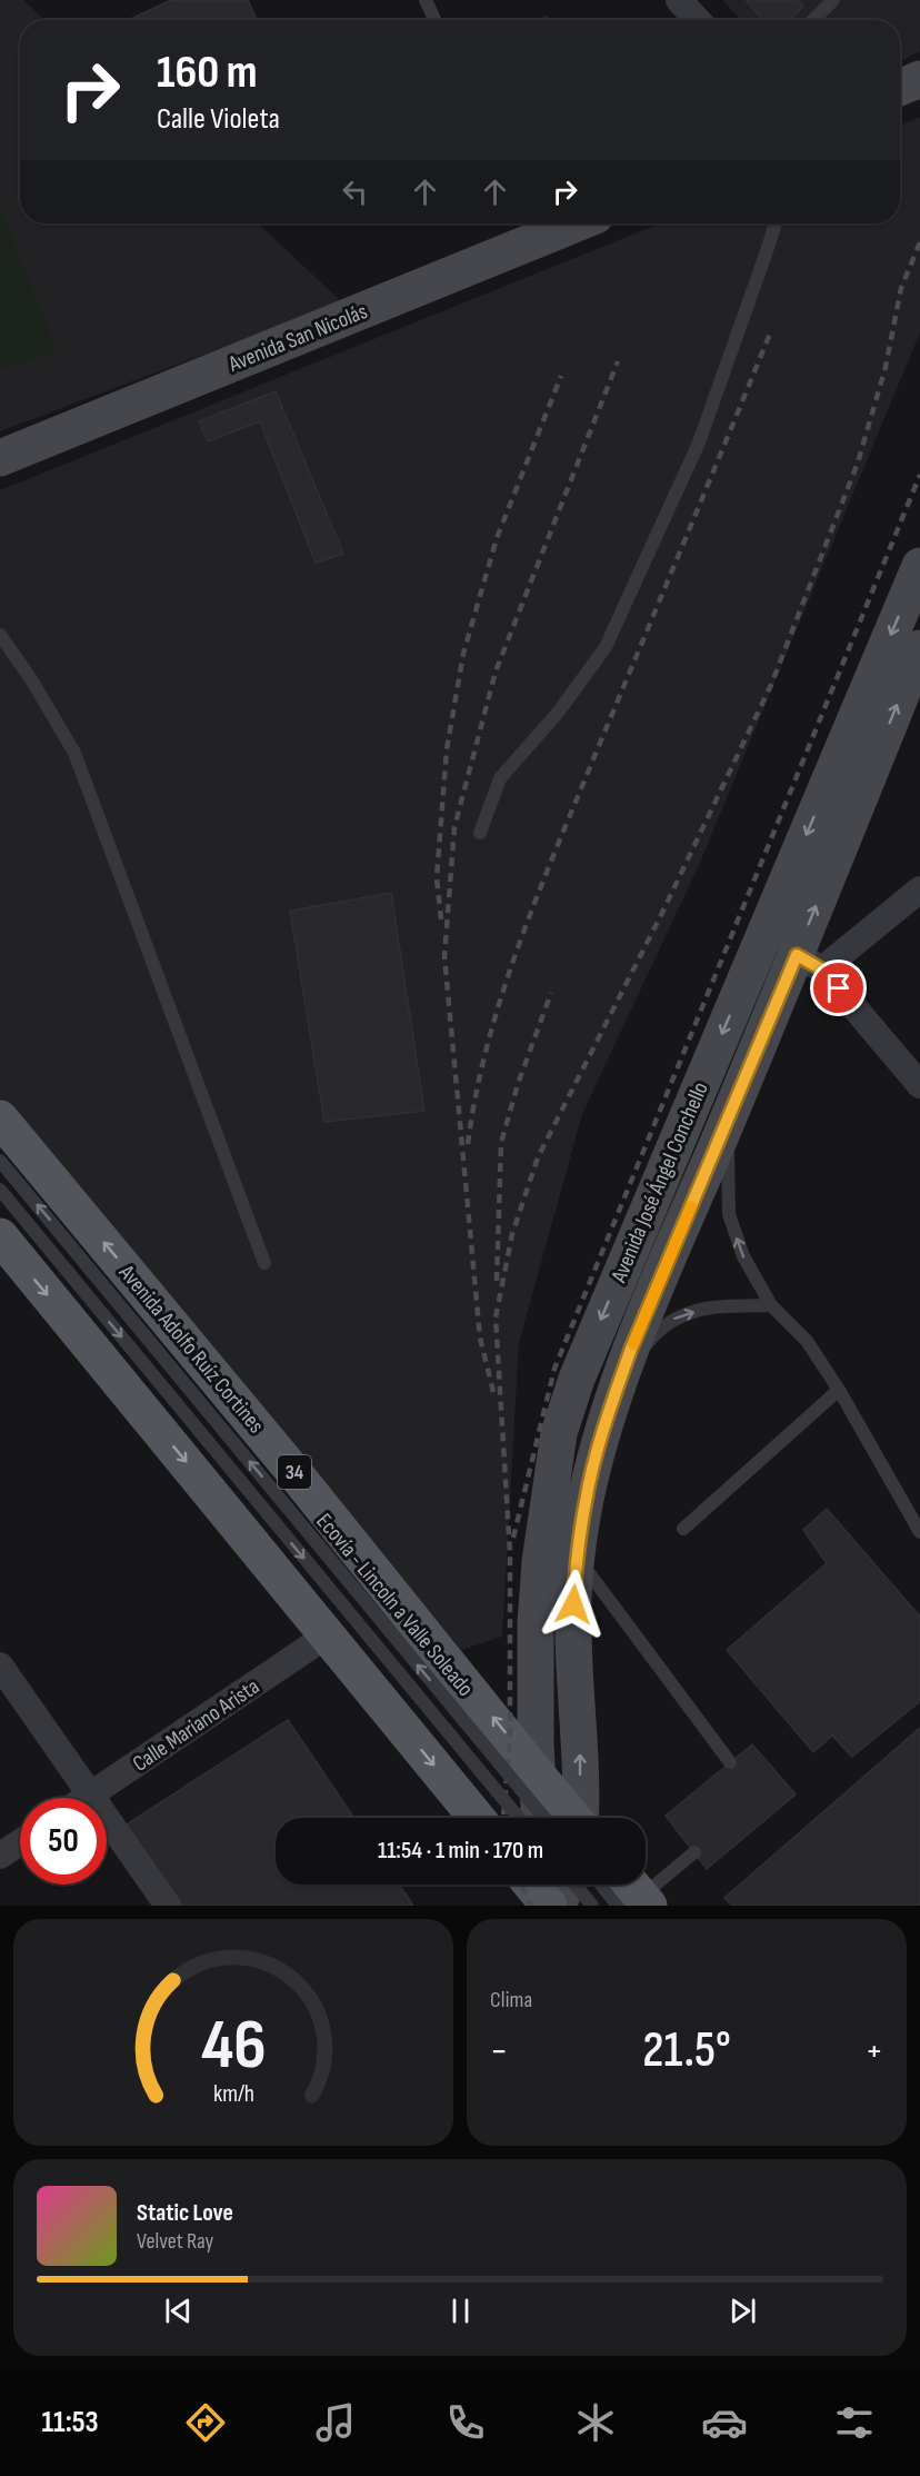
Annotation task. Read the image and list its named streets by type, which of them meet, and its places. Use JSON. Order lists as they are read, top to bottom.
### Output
{
  "streets": {
    "main road": [
      "Avenida San Nicolás",
      "Avenida José Ángel Conchello",
      "Avenida Adolfo Ruíz Cortines",
      "34"
    ],
    "street": ["Calle Mariano Arista"],
    "lane": ["Ecovía - Lincoln a Valle Soleado"]
  },
  "crossings": [
    ["Avenida José Ángel Conchello", "Avenida Adolfo Ruíz Cortines"]
  ],
  "page": {
    "turn": ["160 m", "Calle Violeta"],
    "limit": "50",
    "trip": "11:54 · 1 min · 170 m",
    "tile": "Clima",
    "heat": ["−", "21.5°", "+"],
    "song": ["Static Love", "Velvet Ray"],
    "tabs": "11:53",
    "gauge": ["46", "km/h"]
  }
}
